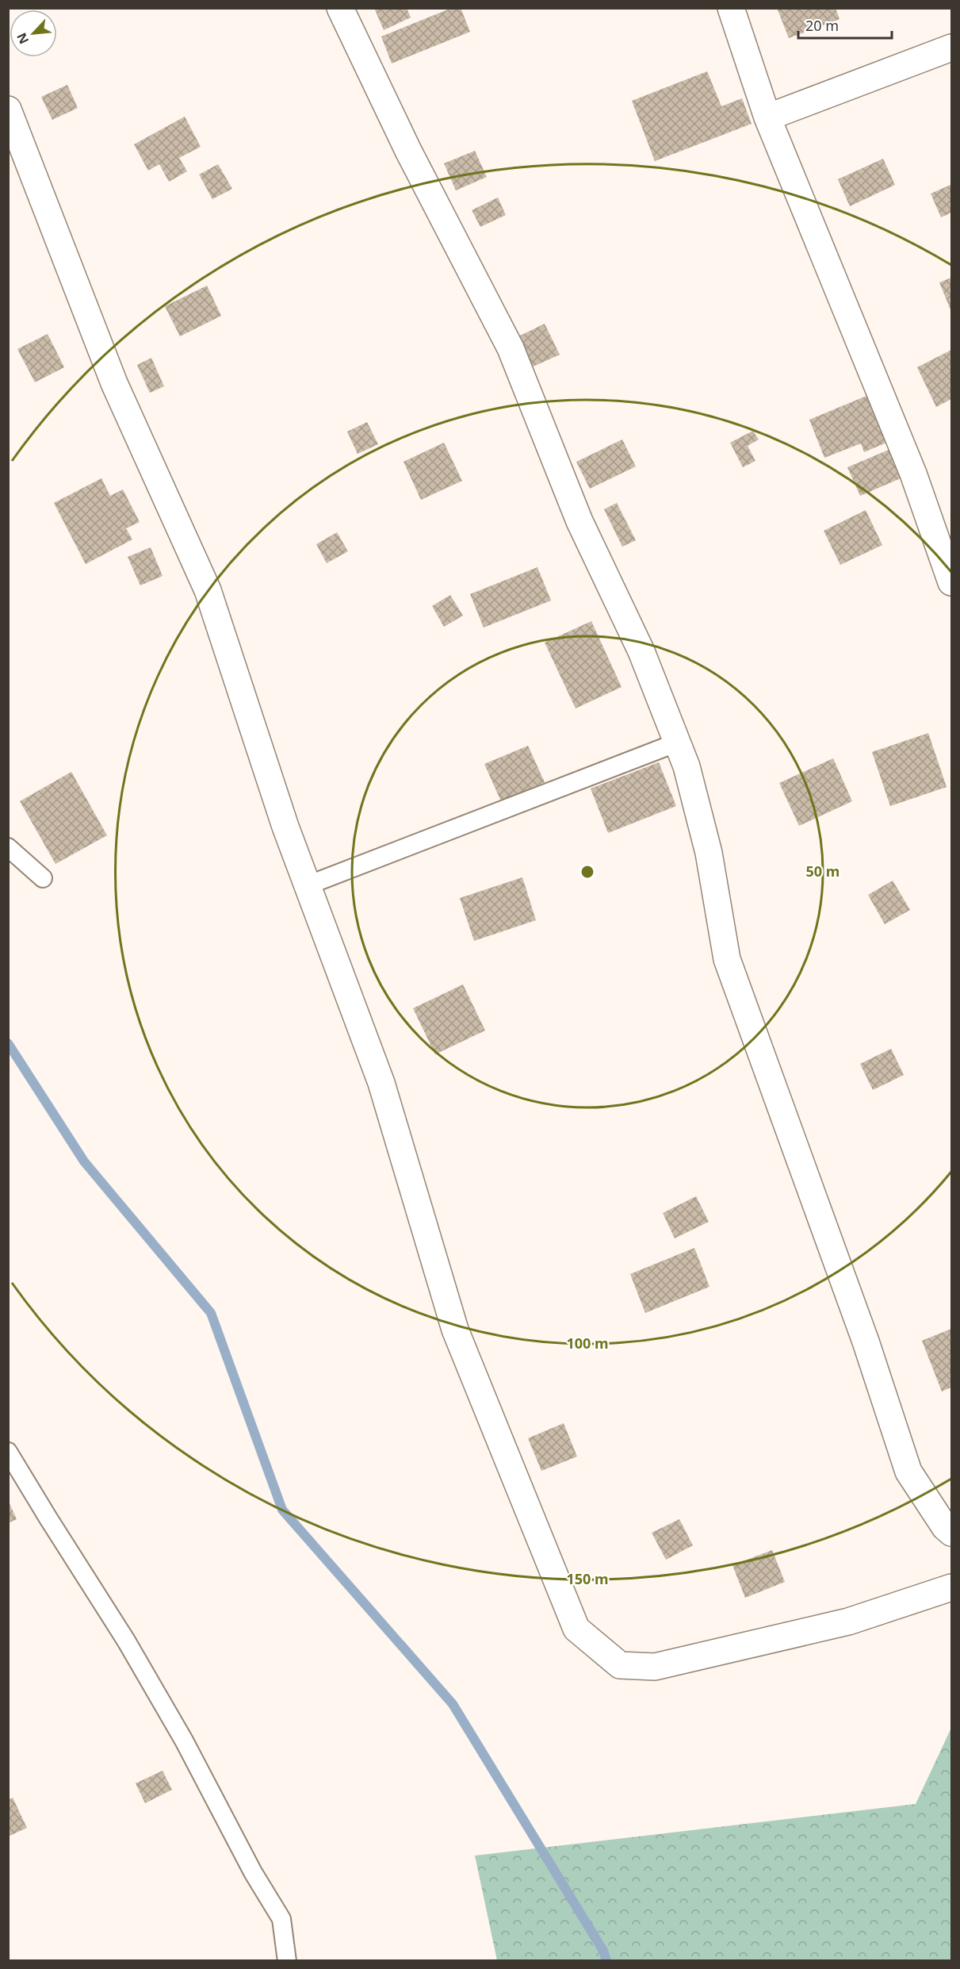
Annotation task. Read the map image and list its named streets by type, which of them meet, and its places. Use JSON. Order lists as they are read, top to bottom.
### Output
{
  "scale_bar": "20 m",
  "north": "bottom left",
  "rings": ["50 m", "100 m", "150 m"]
}
